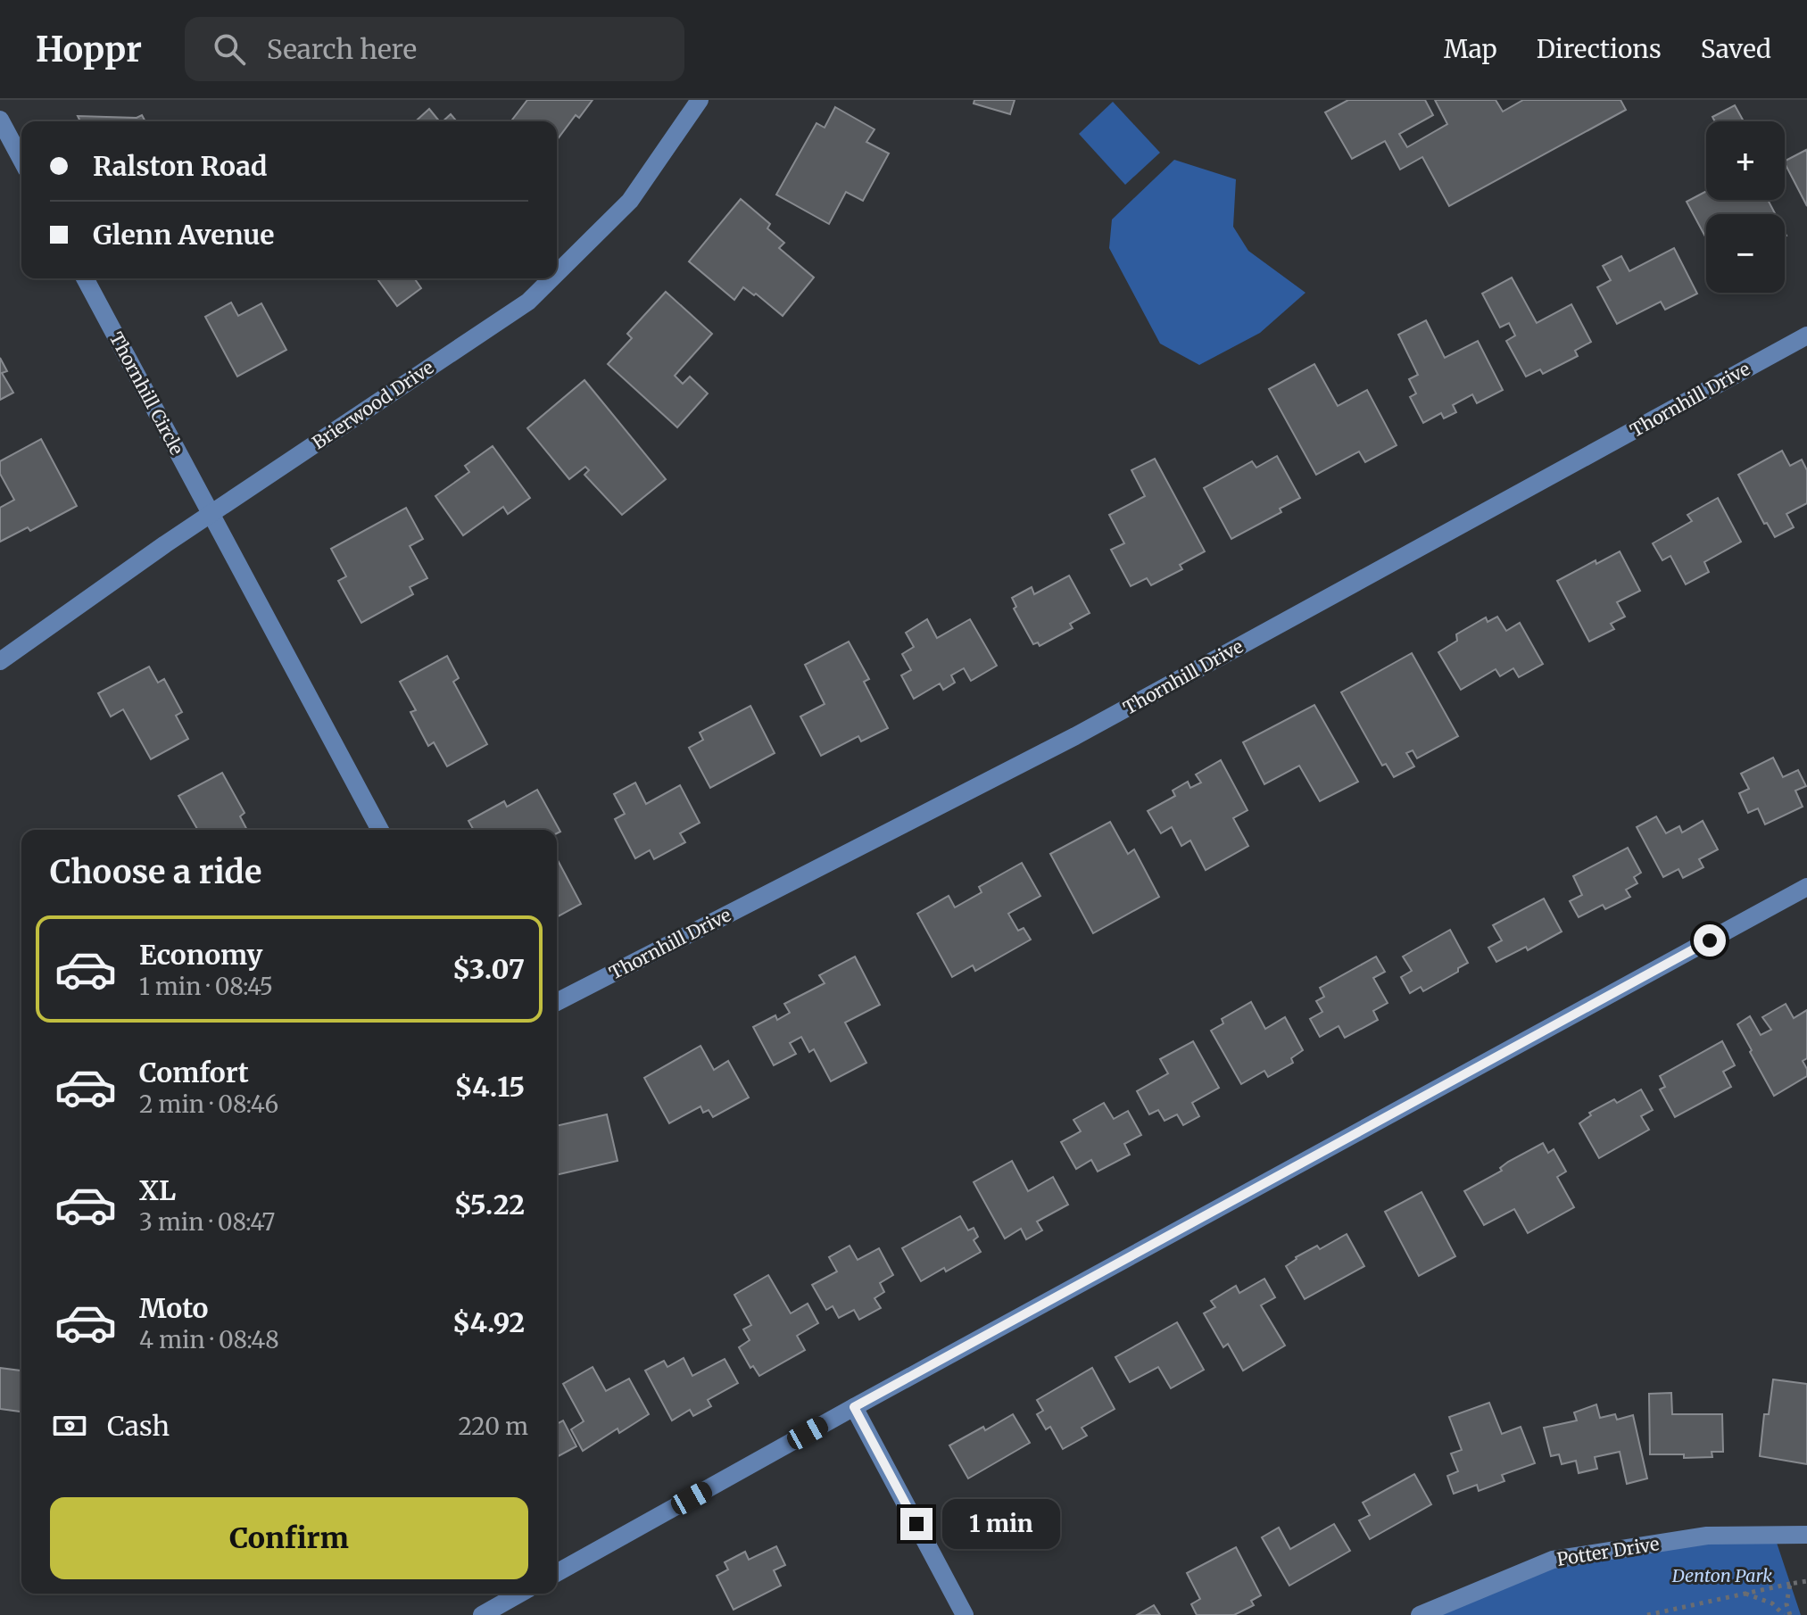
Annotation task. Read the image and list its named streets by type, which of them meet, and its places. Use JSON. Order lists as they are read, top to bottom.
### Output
{
  "streets": {
    "street": [
      "Thornhill Circle",
      "Thornhill Drive",
      "Brierwood Drive",
      "Potter Drive"
    ]
  },
  "crossings": [
    ["Thornhill Circle", "Brierwood Drive"]
  ],
  "parks": ["Denton Park"],
  "page": {
    "header": "Hoppr",
    "search": "Search here",
    "nav": ["Map", "Directions", "Saved"],
    "map_buttons": ["+", "−"],
    "banner": ["Ralston Road", "Glenn Avenue"],
    "heading": "Choose a ride",
    "list": [
      {
        "name": "Economy",
        "note": "1 min · 08:45",
        "value": "$3.07"
      },
      {
        "name": "Comfort",
        "note": "2 min · 08:46",
        "value": "$4.15"
      },
      {
        "name": "XL",
        "note": "3 min · 08:47",
        "value": "$5.22"
      },
      {
        "name": "Moto",
        "note": "4 min · 08:48",
        "value": "$4.92"
      }
    ],
    "pay": ["Cash", "220 m"],
    "buttons": "Confirm",
    "bubble": "1 min"
  }
}
